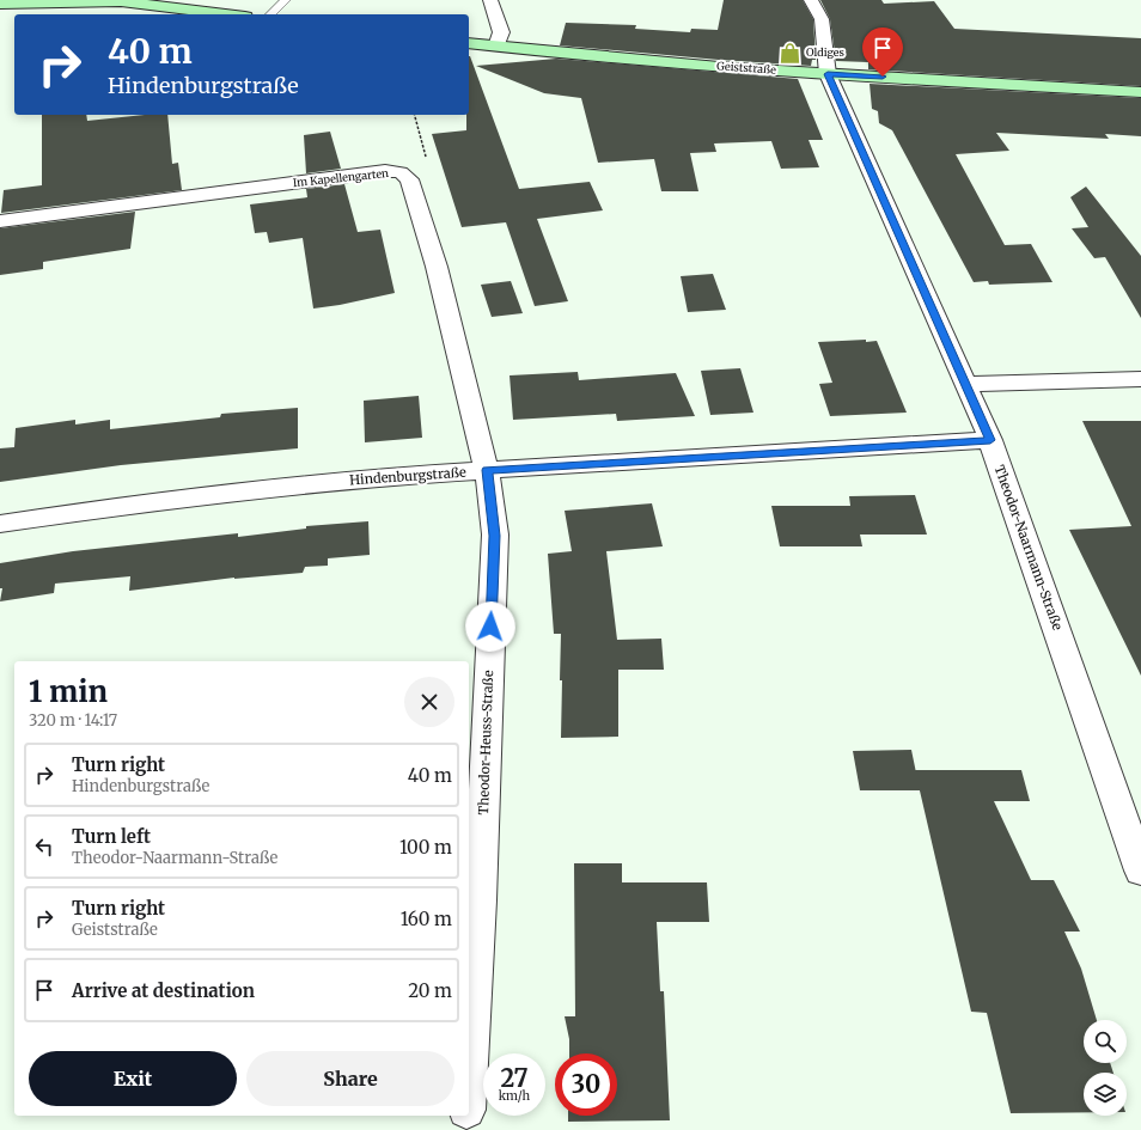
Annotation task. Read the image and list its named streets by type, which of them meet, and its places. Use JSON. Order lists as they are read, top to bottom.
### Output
{
  "streets": {
    "main road": ["Geiststraße"],
    "street": [
      "Im Kapellengarten",
      "Hindenburgstraße",
      "Theodor-Naarmann-Straße",
      "Theodor-Heuss-Straße"
    ]
  },
  "crossings": [
    ["Geiststraße", "Theodor-Naarmann-Straße"],
    ["Im Kapellengarten", "Hindenburgstraße"],
    ["Im Kapellengarten", "Theodor-Heuss-Straße"],
    ["Hindenburgstraße", "Theodor-Naarmann-Straße"],
    ["Hindenburgstraße", "Theodor-Heuss-Straße"]
  ],
  "places": {
    "shop": ["Oldiges"]
  },
  "page": {
    "turn": ["40 m", "Hindenburgstraße"],
    "heading": ["1 min", "320 m · 14:17"],
    "list": [
      {
        "name": "Turn right",
        "note": "Hindenburgstraße",
        "value": "40 m"
      },
      {
        "name": "Turn left",
        "note": "Theodor-Naarmann-Straße",
        "value": "100 m"
      },
      {
        "name": "Turn right",
        "note": "Geiststraße",
        "value": "160 m"
      },
      {
        "name": "Arrive at destination",
        "value": "20 m"
      }
    ],
    "buttons": ["Exit", "Share"],
    "speed": "27 km/h",
    "limit": "30"
  }
}
